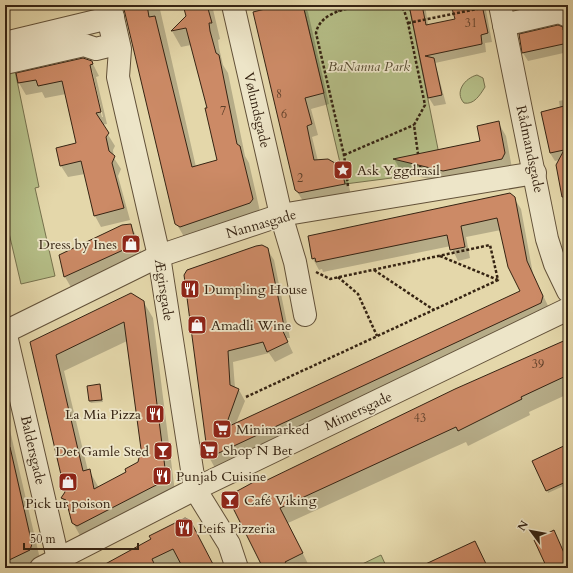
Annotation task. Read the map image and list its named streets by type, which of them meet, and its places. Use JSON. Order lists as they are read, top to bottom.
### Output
{
  "streets": {
    "street": [
      "Vølundsgade",
      "Rådmandsgade",
      "Nannasgade",
      "Ægirsgade",
      "Mimersgade",
      "Baldersgade"
    ]
  },
  "crossings": [
    ["Vølundsgade", "Nannasgade"],
    ["Rådmandsgade", "Nannasgade"],
    ["Nannasgade", "Ægirsgade"],
    ["Nannasgade", "Baldersgade"],
    ["Ægirsgade", "Mimersgade"],
    ["Mimersgade", "Baldersgade"]
  ],
  "parks": ["BaNanna Park"],
  "places": {
    "place": ["Ask Yggdrasil"],
    "shop": ["Dress by Ines", "Amadli Wine", "Pick ur poison"],
    "restaurant": [
      "Dumpling House",
      "La Mia Pizza",
      "Punjab Cuisine",
      "Leifs Pizzeria"
    ],
    "supermarket": ["Minimarked", "Shop N Bet"],
    "bar": ["Det Gamle Sted", "Café Viking"]
  },
  "house_numbers": [
    "31",
    "8",
    "7",
    "6",
    "2",
    "39",
    "43"
  ],
  "scale_bar": "50 m",
  "north": "top left"
}
